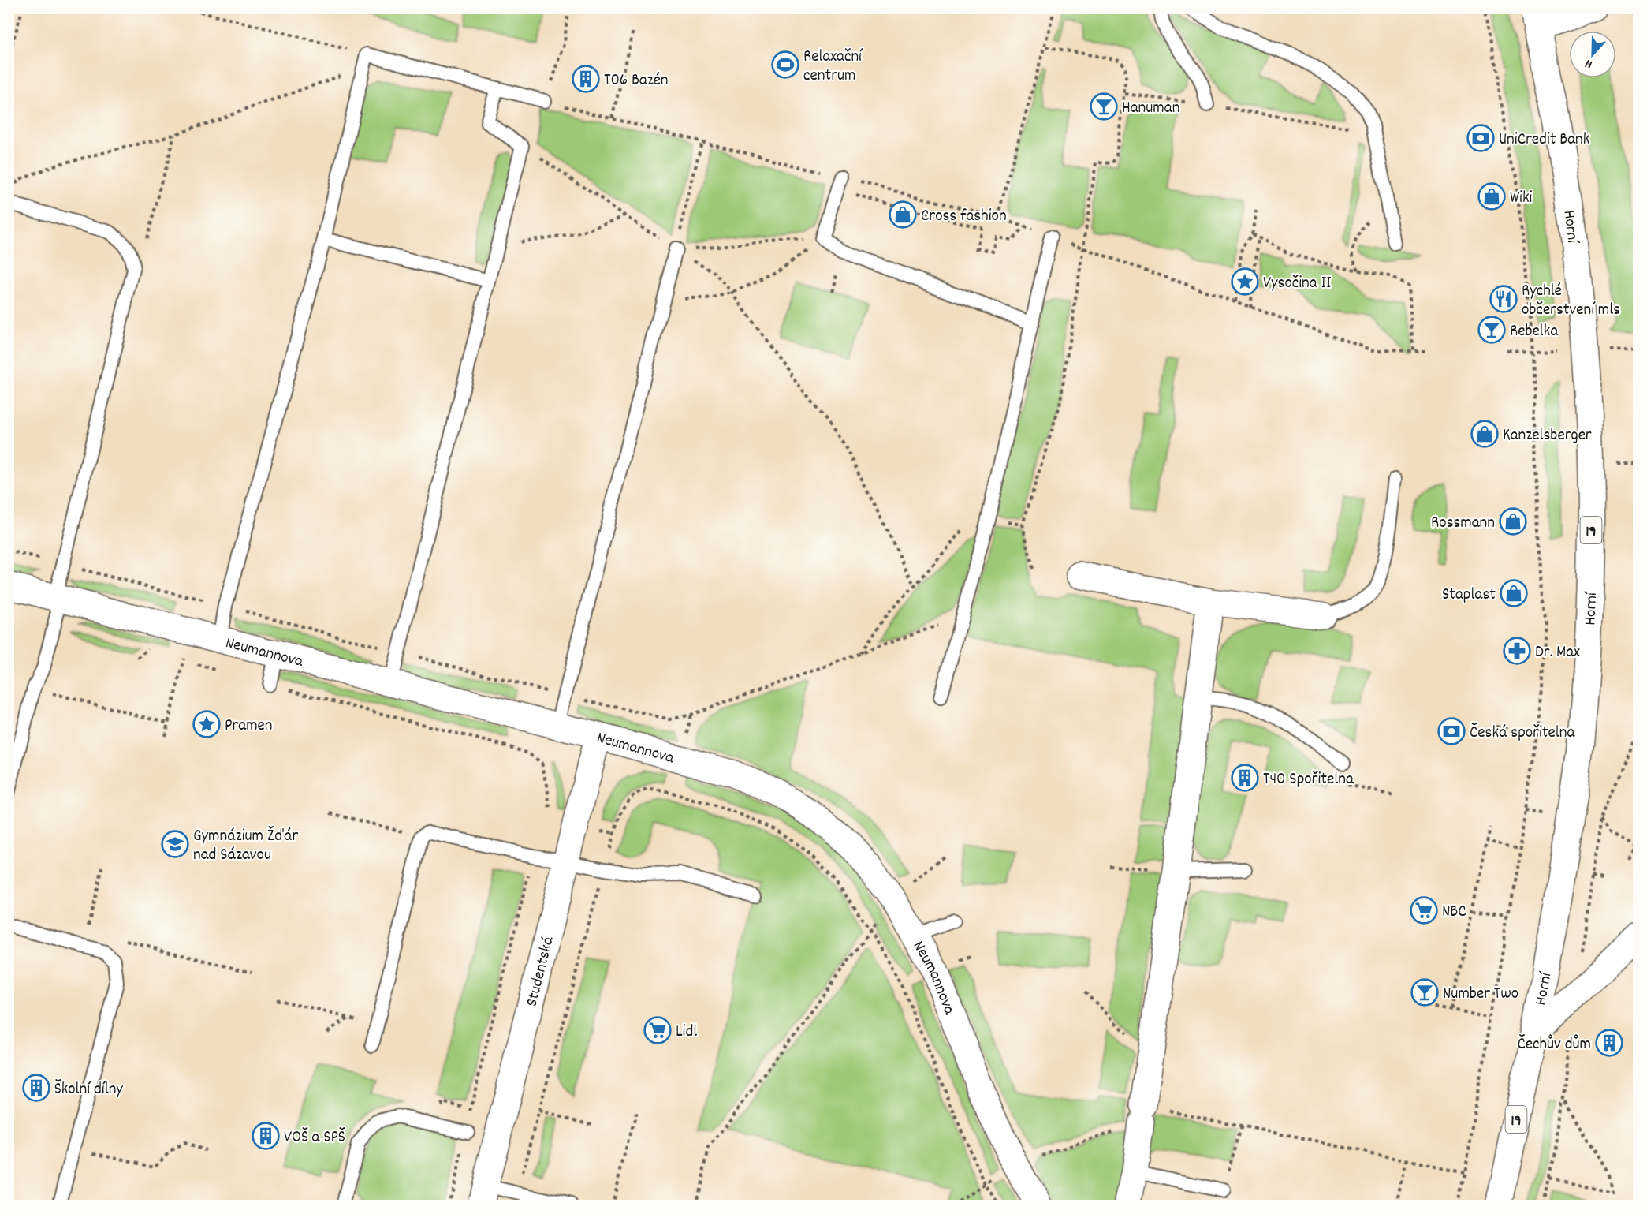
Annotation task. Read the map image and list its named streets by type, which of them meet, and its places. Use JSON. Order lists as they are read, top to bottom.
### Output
{
  "streets": {
    "street": [
      "Horní",
      "19",
      "Neumannova",
      "Studentská"
    ]
  },
  "crossings": [
    ["Neumannova", "Studentská"]
  ],
  "places": {
    "sports": ["Relaxační centrum"],
    "building": [
      "T06 Bazén",
      "T40 Spořitelna",
      "Čechův dům",
      "Školní dílny",
      "VOŠ a SPŠ"
    ],
    "bar": ["Hanuman", "Rebelka", "Number Two"],
    "bank": ["UniCredit Bank", "Česká spořitelna"],
    "shop": [
      "Wiki",
      "Cross fashion",
      "Kanzelsberger",
      "Rossmann",
      "Staplast"
    ],
    "place": ["Vysočina II", "Pramen"],
    "restaurant": ["Rychlé občerstvení mls"],
    "pharmacy": ["Dr. Max"],
    "school or university": ["Gymnázium Žďár nad Sázavou"],
    "supermarket": ["NBC", "Lidl"]
  },
  "north": "bottom"
}
